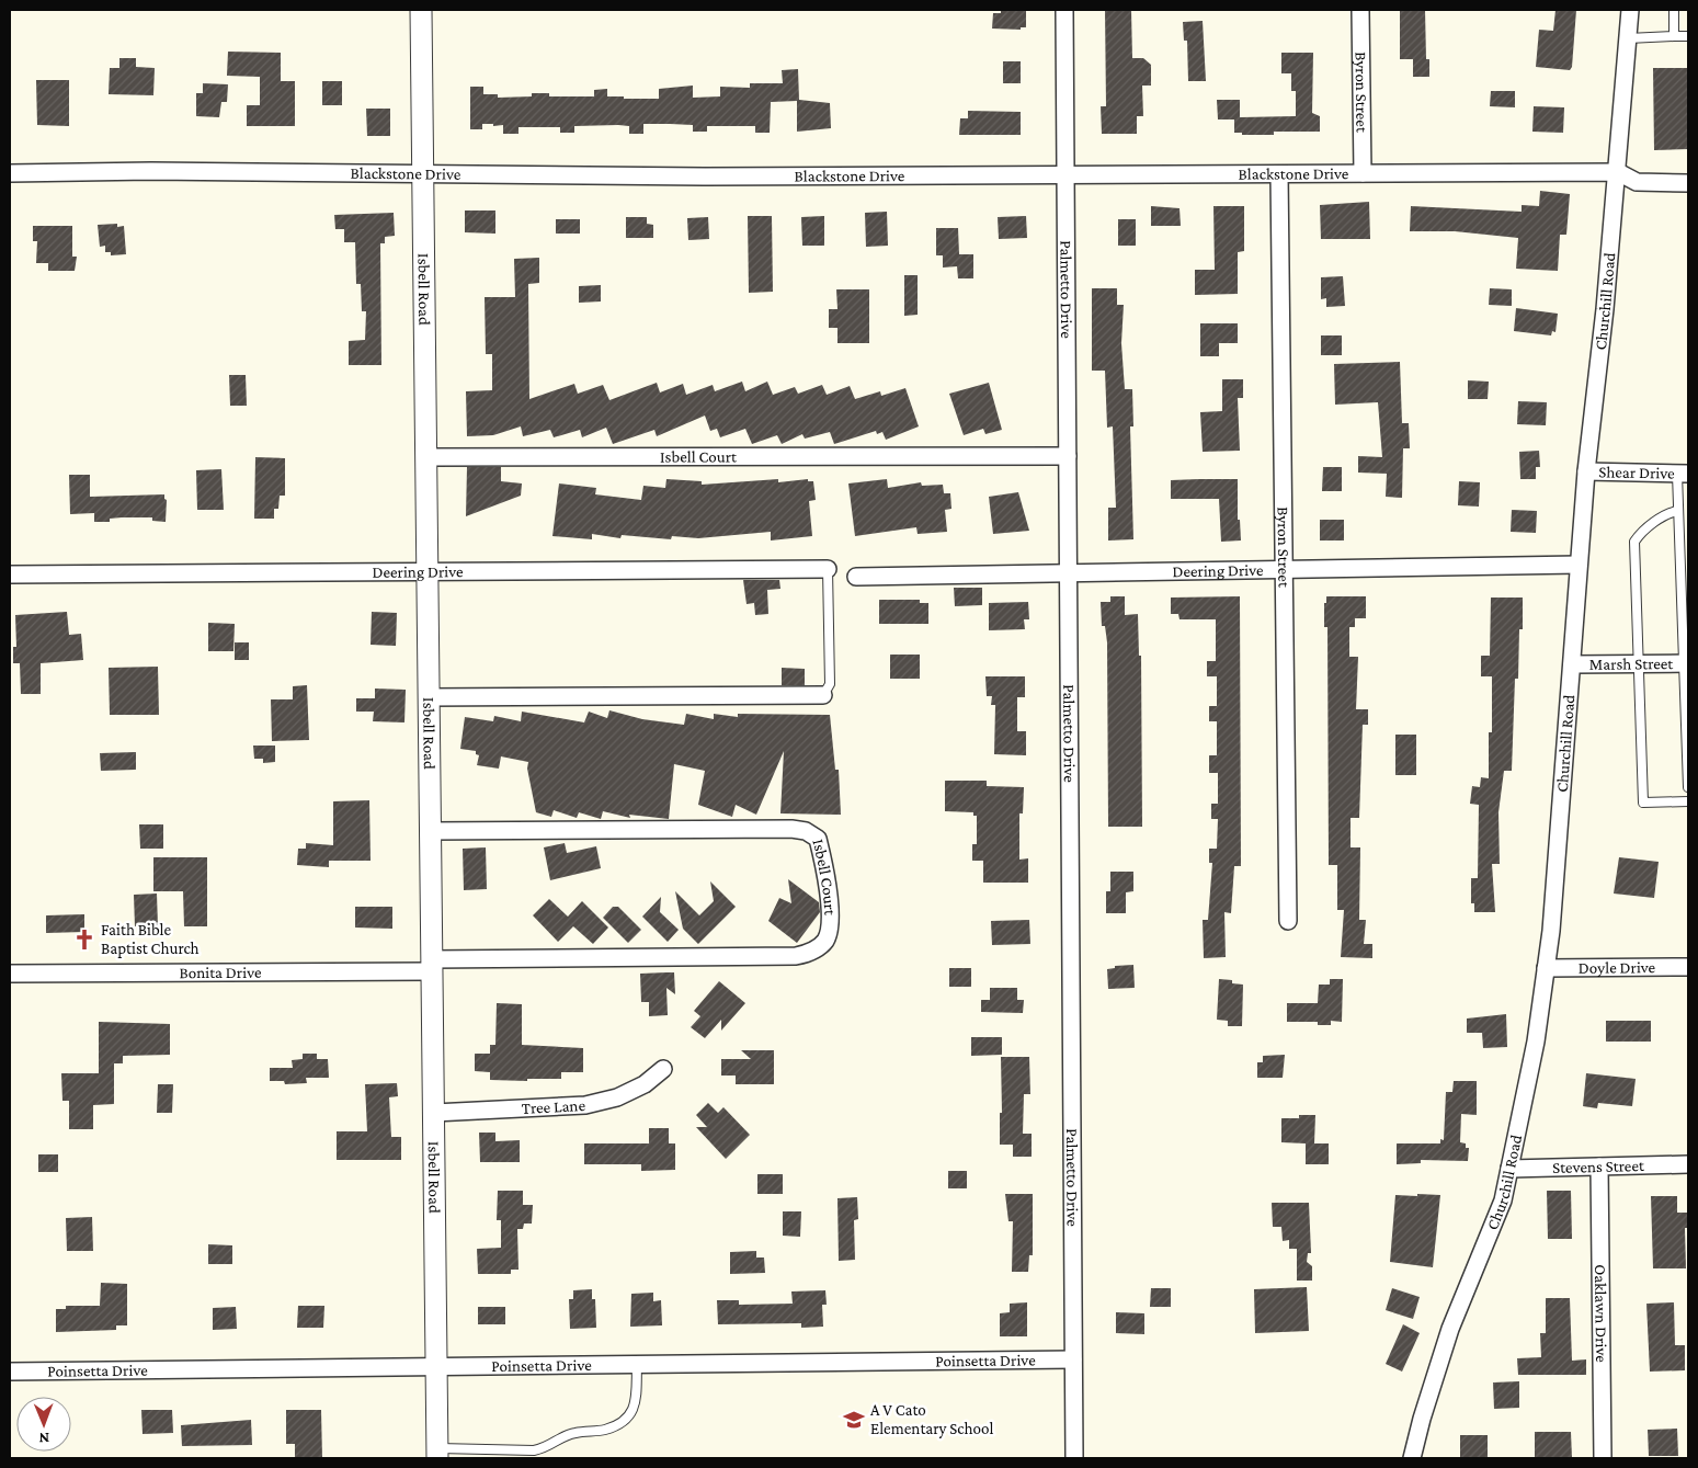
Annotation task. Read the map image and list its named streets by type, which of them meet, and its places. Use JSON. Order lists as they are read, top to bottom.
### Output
{
  "streets": {
    "street": [
      "Byron Street",
      "Blackstone Drive",
      "Isbell Road",
      "Palmetto Drive",
      "Churchill Road",
      "Isbell Court",
      "Shear Drive",
      "Deering Drive",
      "Marsh Street",
      "Doyle Drive",
      "Bonita Drive",
      "Tree Lane",
      "Stevens Street",
      "Oaklawn Drive",
      "Poinsetta Drive"
    ]
  },
  "crossings": [
    ["Byron Street", "Blackstone Drive"],
    ["Byron Street", "Deering Drive"],
    ["Blackstone Drive", "Isbell Road"],
    ["Blackstone Drive", "Palmetto Drive"],
    ["Blackstone Drive", "Churchill Road"],
    ["Isbell Road", "Isbell Court"],
    ["Isbell Road", "Deering Drive"],
    ["Isbell Road", "Bonita Drive"],
    ["Isbell Road", "Tree Lane"],
    ["Isbell Road", "Poinsetta Drive"],
    ["Palmetto Drive", "Isbell Court"],
    ["Palmetto Drive", "Deering Drive"],
    ["Palmetto Drive", "Poinsetta Drive"],
    ["Churchill Road", "Shear Drive"],
    ["Churchill Road", "Deering Drive"],
    ["Churchill Road", "Marsh Street"],
    ["Churchill Road", "Doyle Drive"],
    ["Churchill Road", "Stevens Street"],
    ["Isbell Court", "Bonita Drive"],
    ["Stevens Street", "Oaklawn Drive"]
  ],
  "places": {
    "church": ["Faith Bible Baptist Church"],
    "school or university": ["A V Cato Elementary School"]
  },
  "north": "bottom"
}
